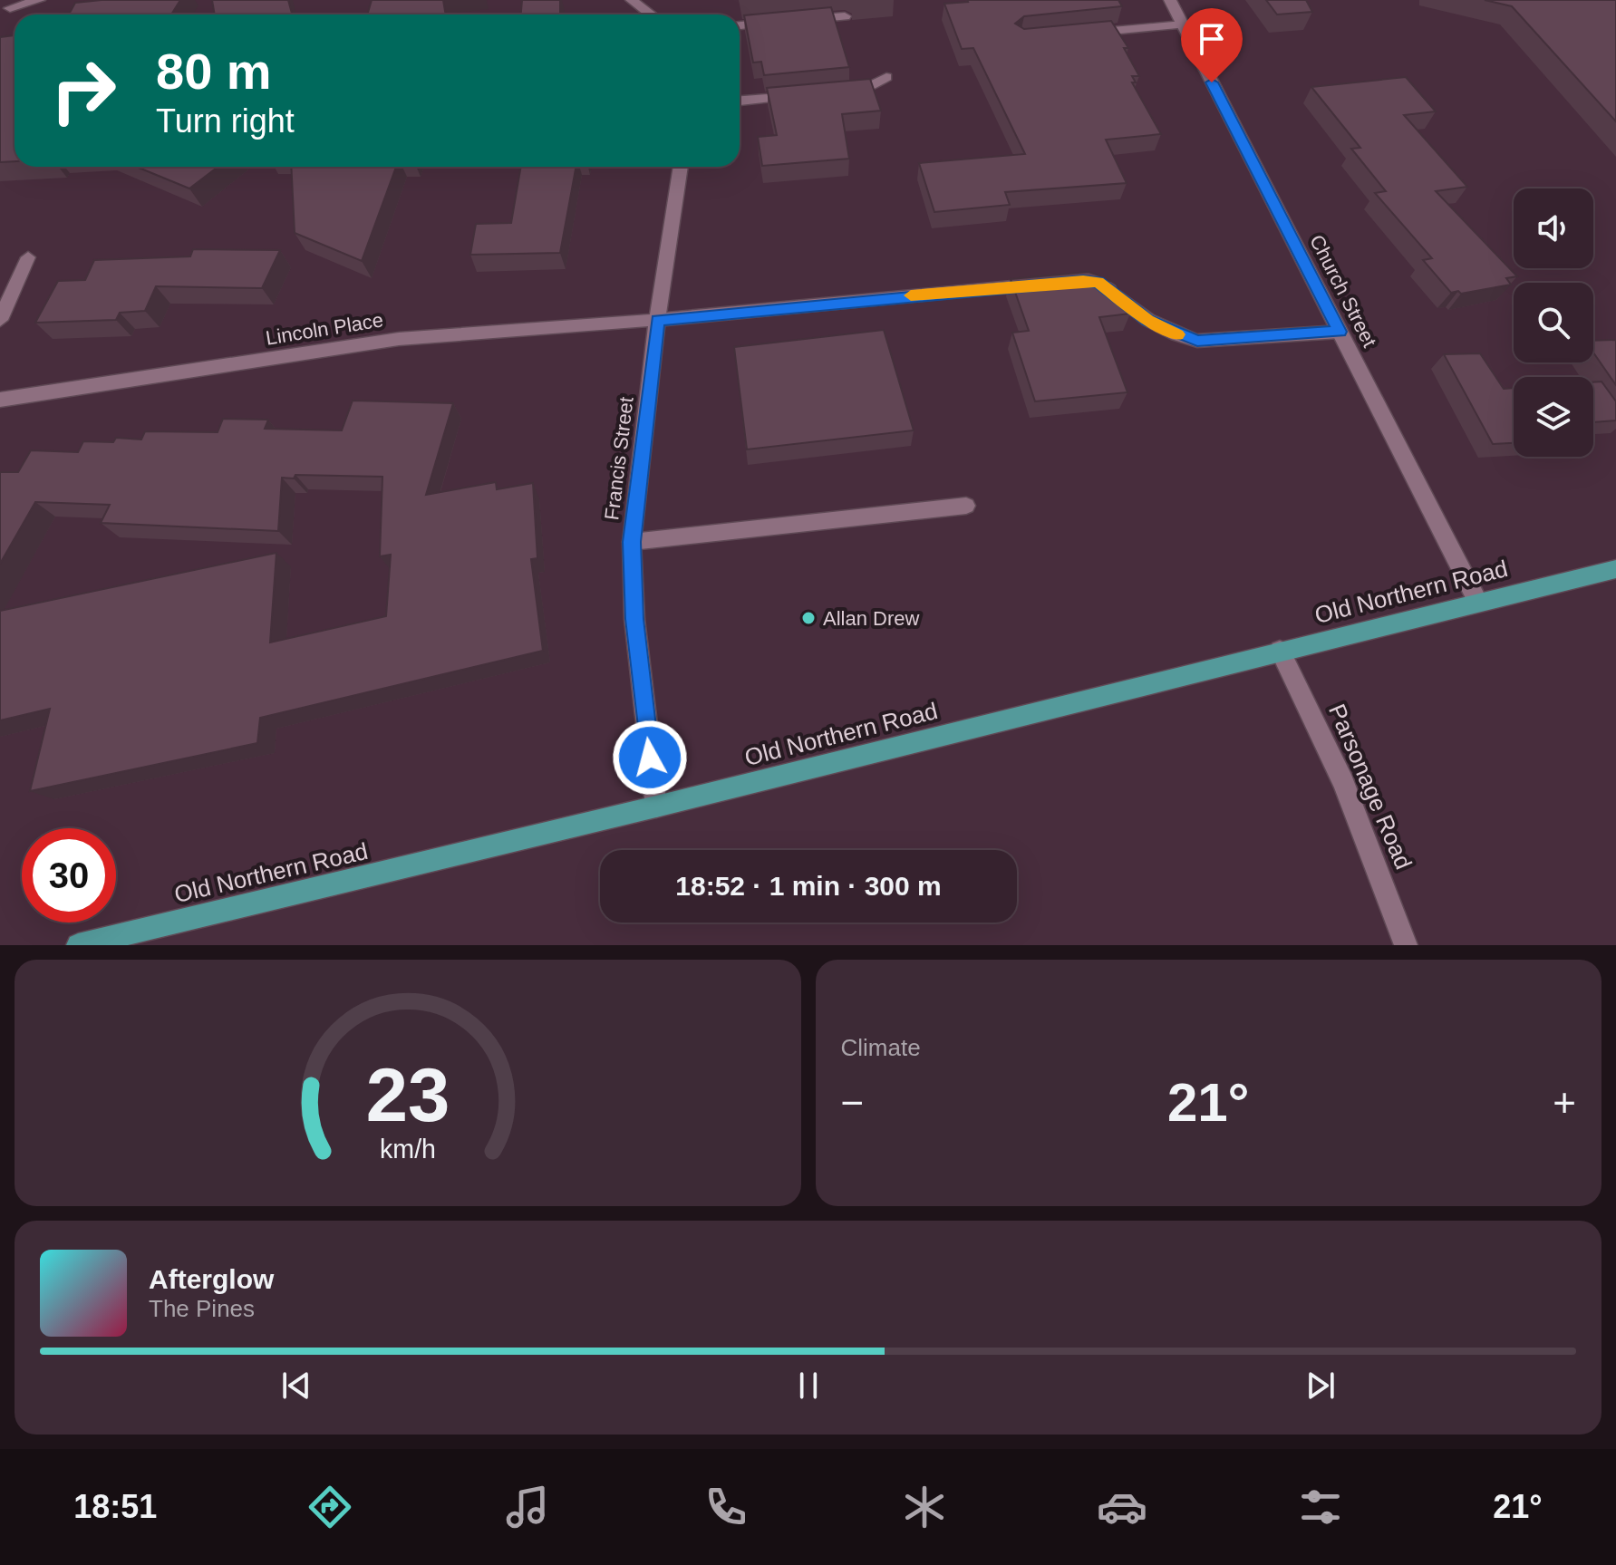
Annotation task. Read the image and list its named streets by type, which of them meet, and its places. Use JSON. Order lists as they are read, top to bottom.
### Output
{
  "streets": {
    "main road": ["Old Northern Road"],
    "street": [
      "Church Street",
      "Lincoln Place",
      "Francis Street",
      "Parsonage Road"
    ]
  },
  "crossings": [
    ["Church Street", "Old Northern Road"],
    ["Lincoln Place", "Francis Street"],
    ["Francis Street", "Old Northern Road"],
    ["Old Northern Road", "Parsonage Road"]
  ],
  "places": ["Allan Drew"],
  "page": {
    "turn": ["80 m", "Turn right"],
    "limit": "30",
    "trip": "18:52 · 1 min · 300 m",
    "tile": "Climate",
    "heat": ["−", "21°", "+"],
    "song": ["Afterglow", "The Pines"],
    "tabs": ["18:51", "21°"],
    "gauge": ["23", "km/h"]
  }
}
